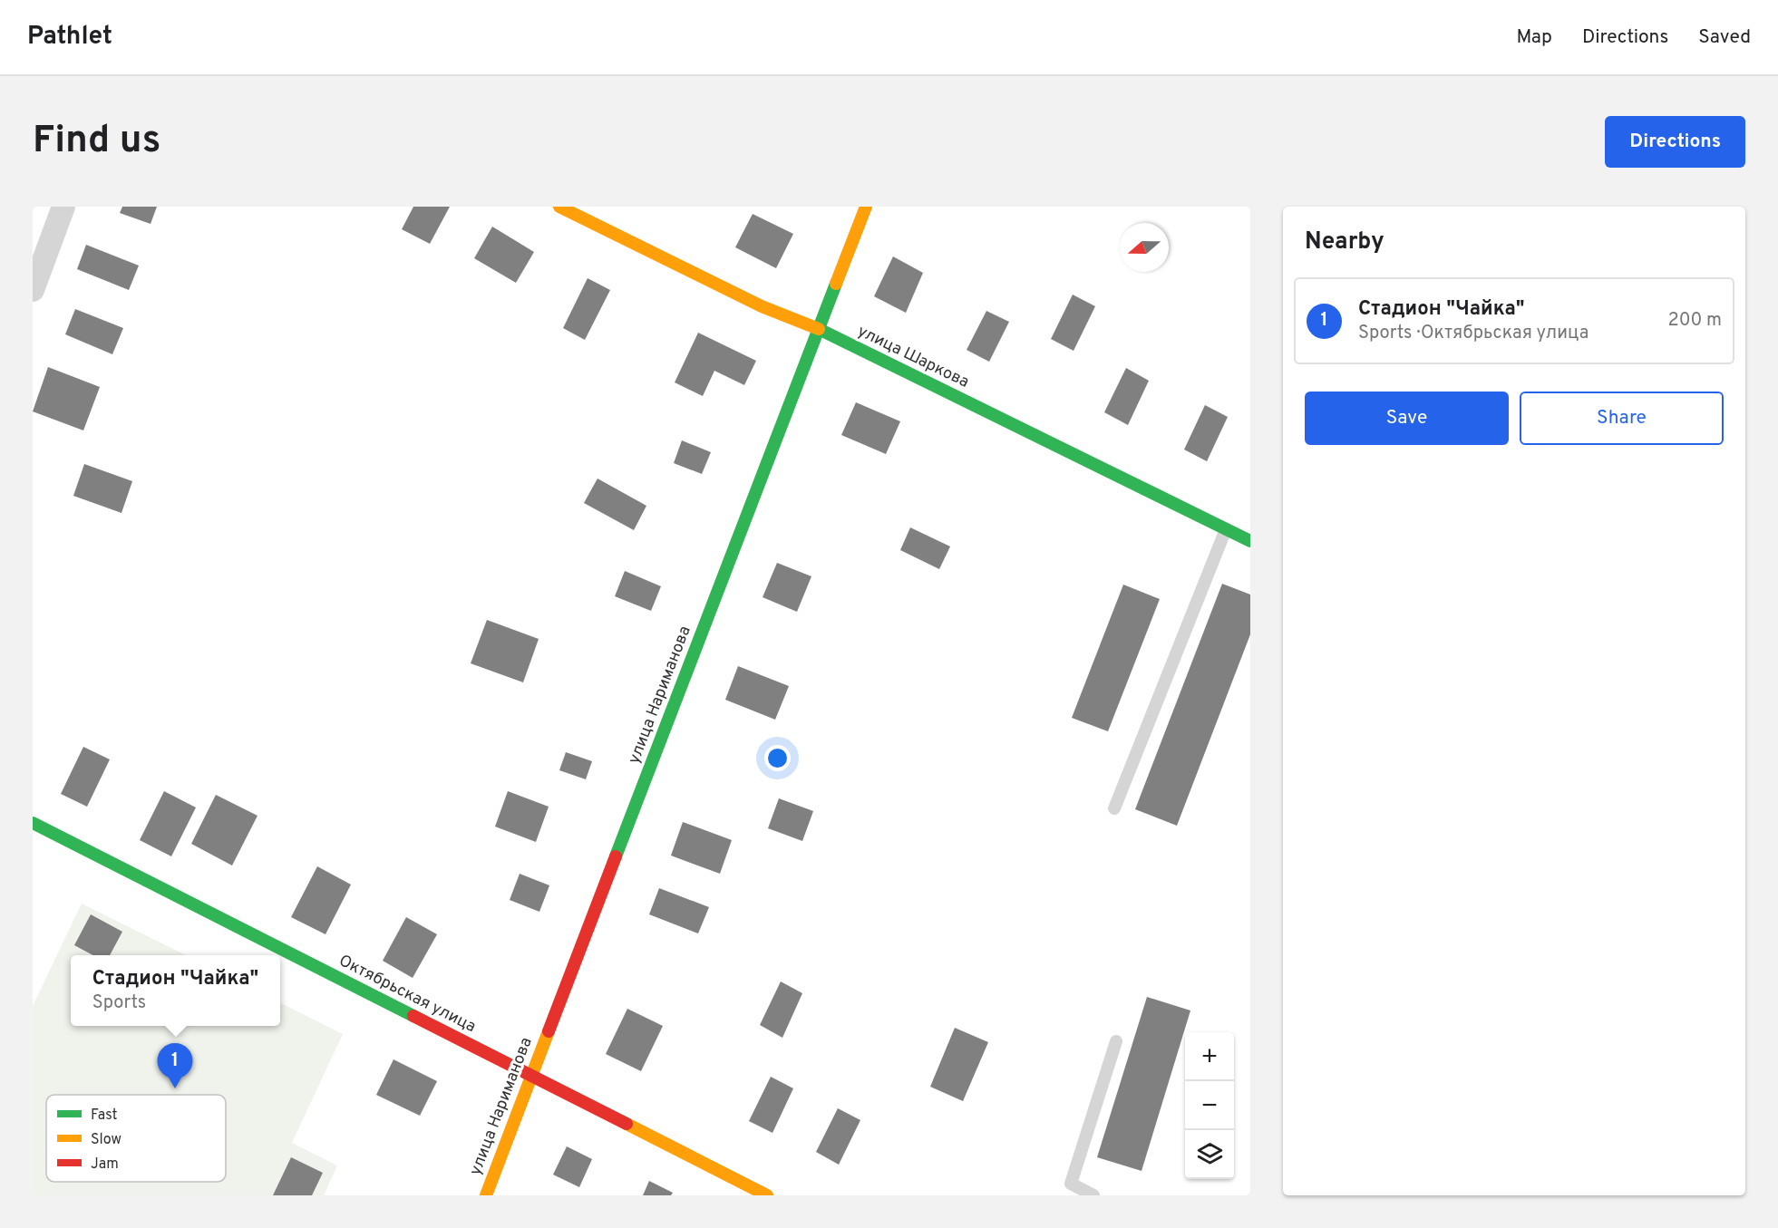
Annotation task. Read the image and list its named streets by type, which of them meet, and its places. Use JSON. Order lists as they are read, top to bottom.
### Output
{
  "streets": {
    "street": ["улица Шаркова", "улица Нариманова", "Октябрьская улица"]
  },
  "crossings": [
    ["улица Шаркова", "улица Нариманова"],
    ["улица Нариманова", "Октябрьская улица"]
  ],
  "legend": ["Fast", "Slow", "Jam"],
  "north": "left",
  "page": {
    "header": "Pathlet",
    "nav": ["Map", "Directions", "Saved"],
    "buttons": [
      "Directions",
      ["Save", "Share"]
    ],
    "title": "Find us",
    "heading": "Nearby",
    "list": [
      {
        "mark": "1",
        "name": "Стадион \"Чайка\"",
        "note": "Sports · Октябрьская улица",
        "value": "200 m"
      }
    ],
    "popup": ["Стадион \"Чайка\"", "Sports"],
    "map_buttons": ["+", "−"],
    "pins": "1"
  }
}
